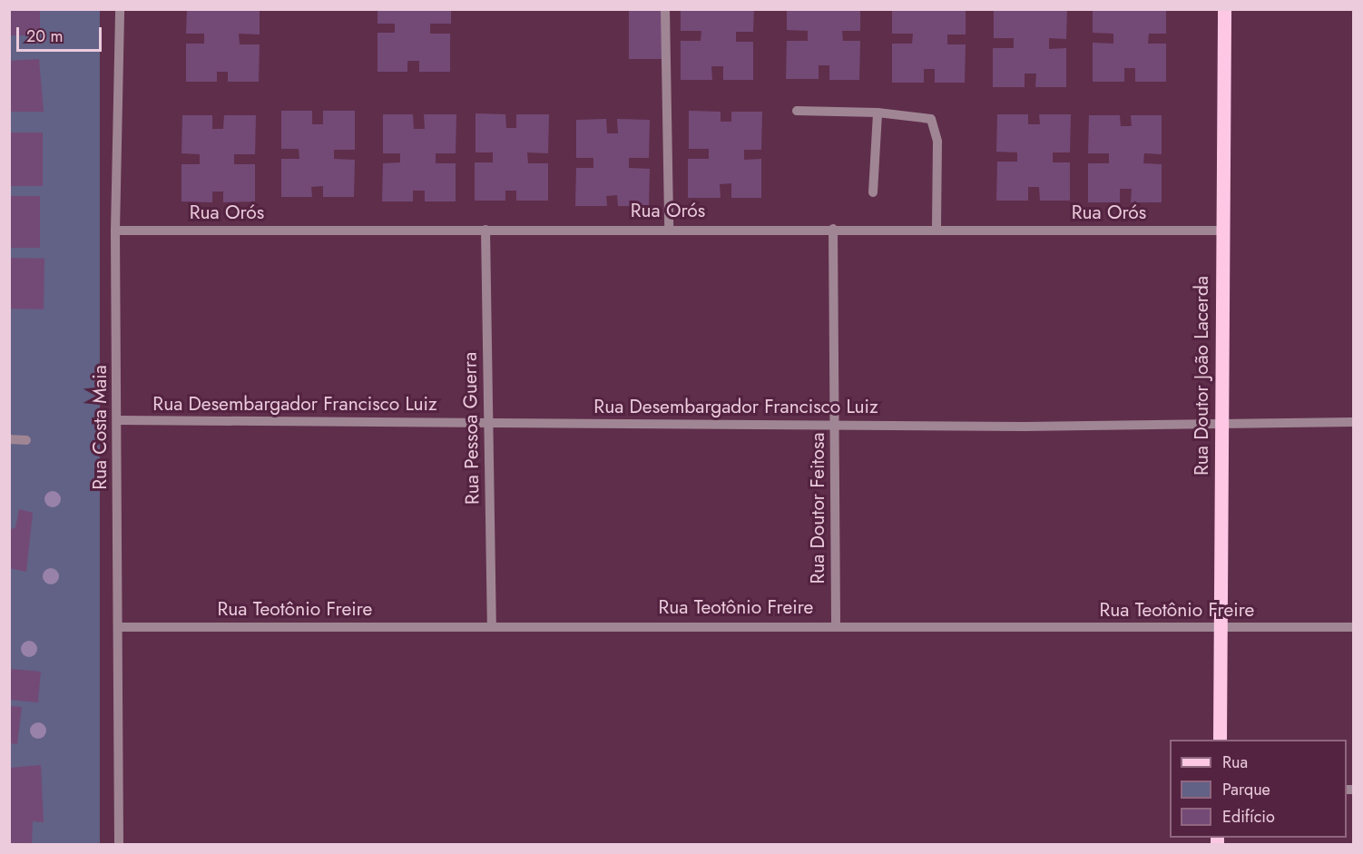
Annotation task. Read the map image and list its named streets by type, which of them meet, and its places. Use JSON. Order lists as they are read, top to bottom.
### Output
{
  "streets": {
    "main road": ["Rua Doutor João Lacerda"],
    "street": [
      "Rua Orós",
      "Rua Desembargador Francisco Luiz",
      "Rua Costa Maia",
      "Rua Pessoa Guerra",
      "Rua Doutor Feitosa",
      "Rua Teotônio Freire"
    ]
  },
  "crossings": [
    ["Rua Orós", "Rua Doutor João Lacerda"],
    ["Rua Orós", "Rua Costa Maia"],
    ["Rua Orós", "Rua Pessoa Guerra"],
    ["Rua Orós", "Rua Doutor Feitosa"],
    ["Rua Doutor João Lacerda", "Rua Desembargador Francisco Luiz"],
    ["Rua Doutor João Lacerda", "Rua Teotônio Freire"],
    ["Rua Desembargador Francisco Luiz", "Rua Costa Maia"],
    ["Rua Desembargador Francisco Luiz", "Rua Pessoa Guerra"],
    ["Rua Desembargador Francisco Luiz", "Rua Doutor Feitosa"],
    ["Rua Costa Maia", "Rua Teotônio Freire"],
    ["Rua Pessoa Guerra", "Rua Teotônio Freire"],
    ["Rua Doutor Feitosa", "Rua Teotônio Freire"]
  ],
  "legend": ["Rua", "Parque", "Edifício"],
  "scale_bar": "20 m"
}
